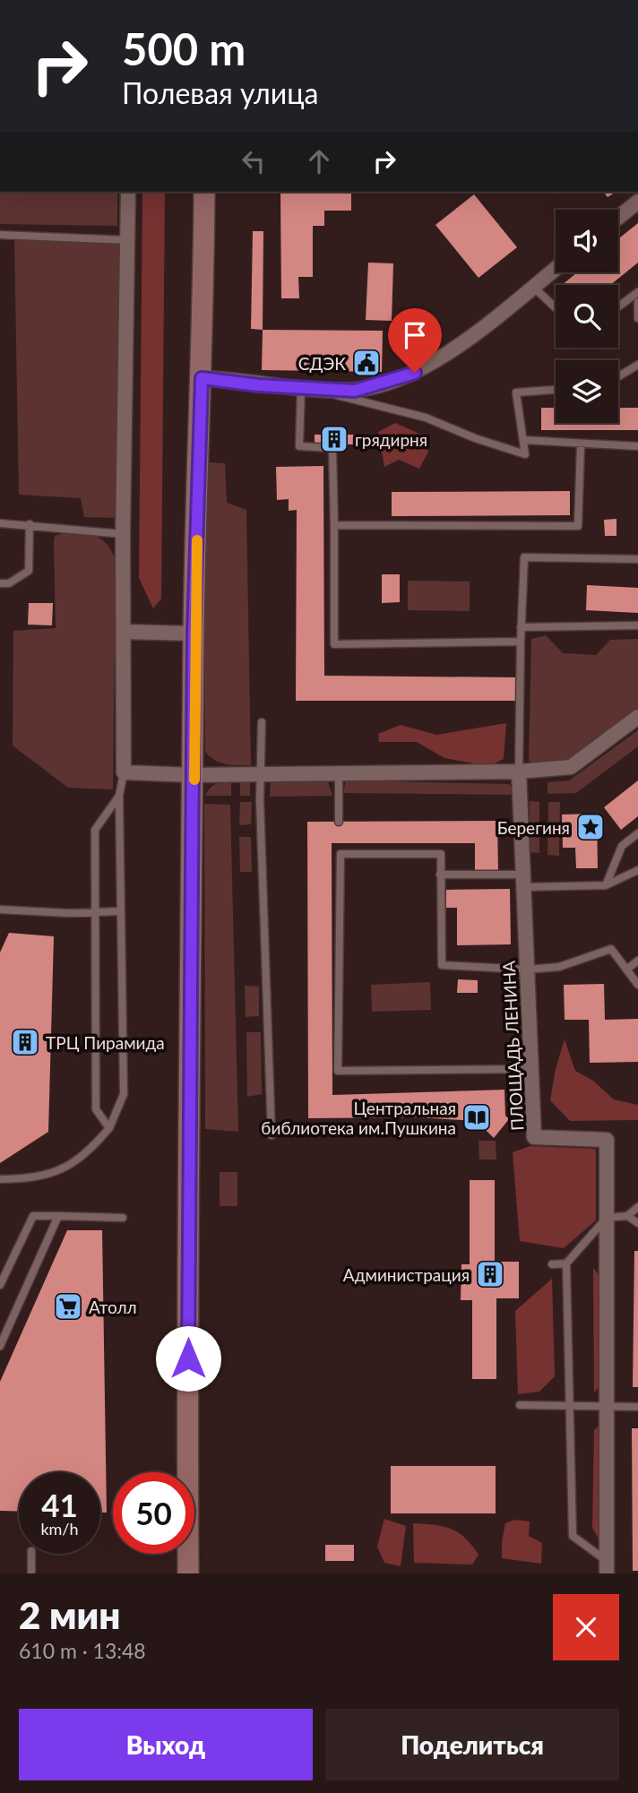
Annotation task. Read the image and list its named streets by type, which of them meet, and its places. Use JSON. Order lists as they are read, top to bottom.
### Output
{
  "streets": {
    "street": ["ПЛОЩАДЬ ЛЕНИНА"]
  },
  "places": {
    "public building": ["СДЭК"],
    "building": ["грядирня", "ТРЦ Пирамида", "Администрация"],
    "place": ["Берегиня"],
    "library": ["Центральная библиотека им.Пушкина"],
    "supermarket": ["Атолл"]
  },
  "page": {
    "turn": ["500 m", "Полевая улица"],
    "speed": "41 km/h",
    "limit": "50",
    "heading": ["2 мин", "610 m · 13:48"],
    "buttons": ["Выход", "Поделиться"]
  }
}
